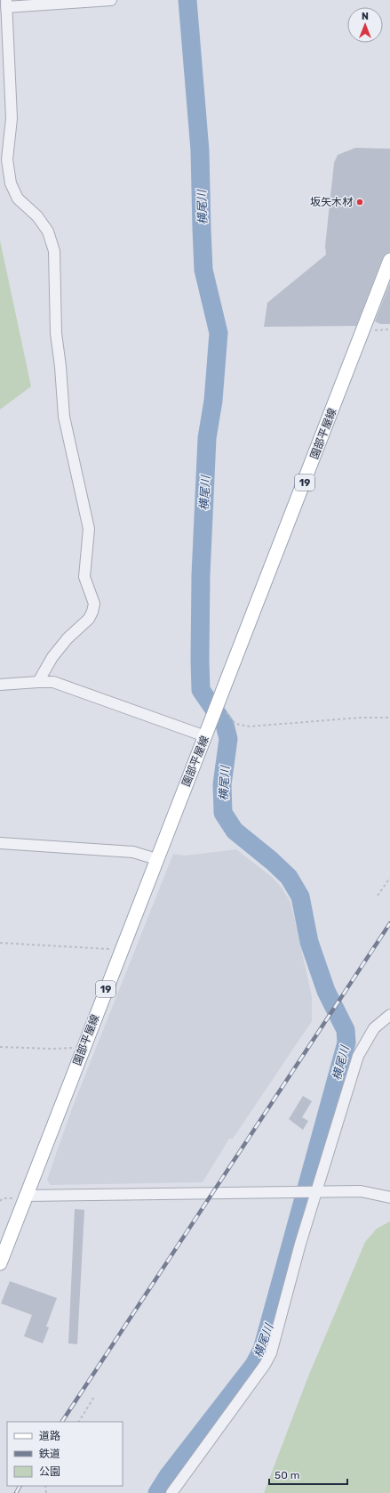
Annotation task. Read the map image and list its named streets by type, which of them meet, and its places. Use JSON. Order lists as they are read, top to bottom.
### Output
{
  "streets": {
    "main road": ["園部平屋線", "19"]
  },
  "water": ["横尾川"],
  "places": ["坂矢木材"],
  "legend": ["道路", "鉄道", "公園"],
  "scale_bar": "50 m",
  "north": "top"
}
